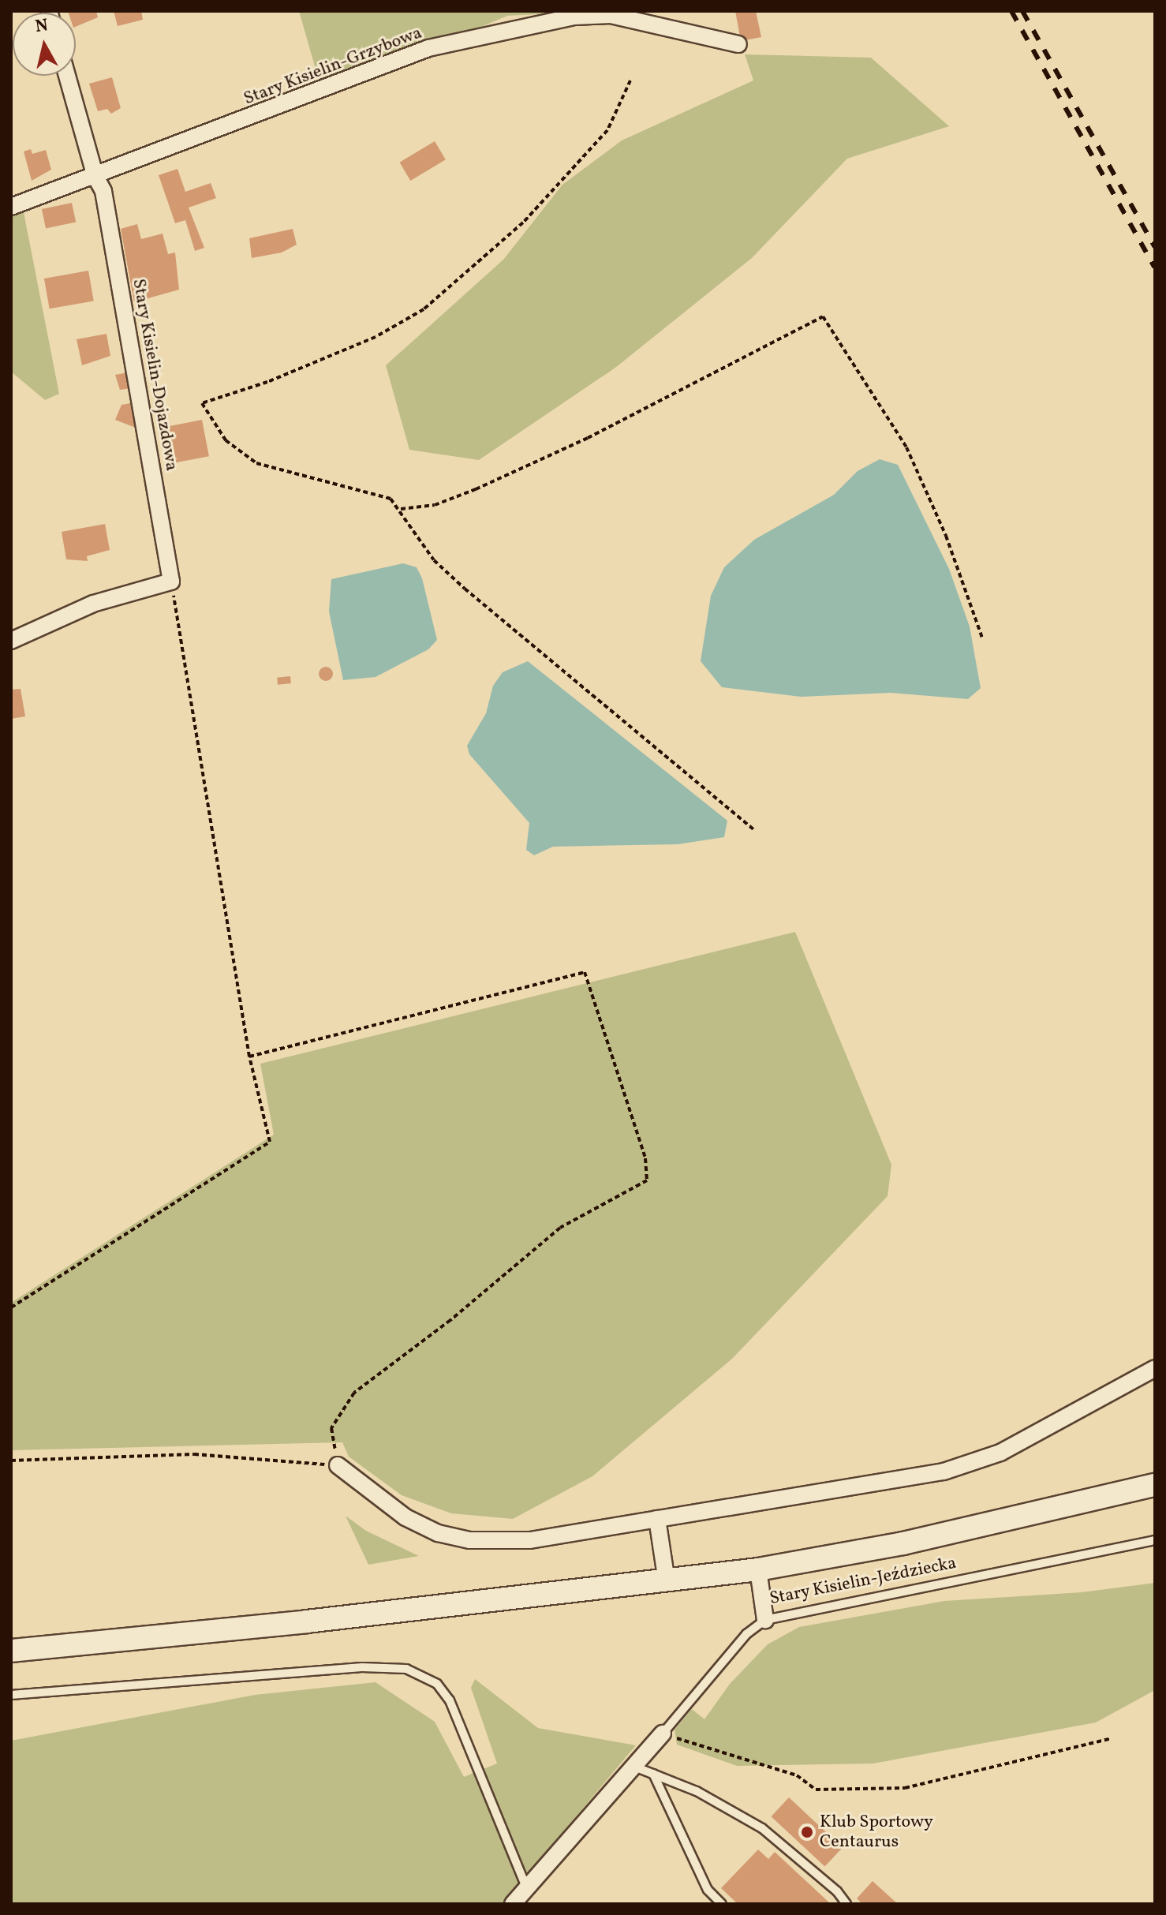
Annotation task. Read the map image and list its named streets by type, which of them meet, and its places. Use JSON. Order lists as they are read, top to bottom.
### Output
{
  "streets": {
    "street": ["Stary Kisielin-Grzybowa", "Stary Kisielin-Dojazdowa", "Stary Kisielin-Jeździecka"]
  },
  "crossings": [
    ["Stary Kisielin-Grzybowa", "Stary Kisielin-Dojazdowa"]
  ],
  "places": ["Klub Sportowy Centaurus"],
  "north": "top"
}
